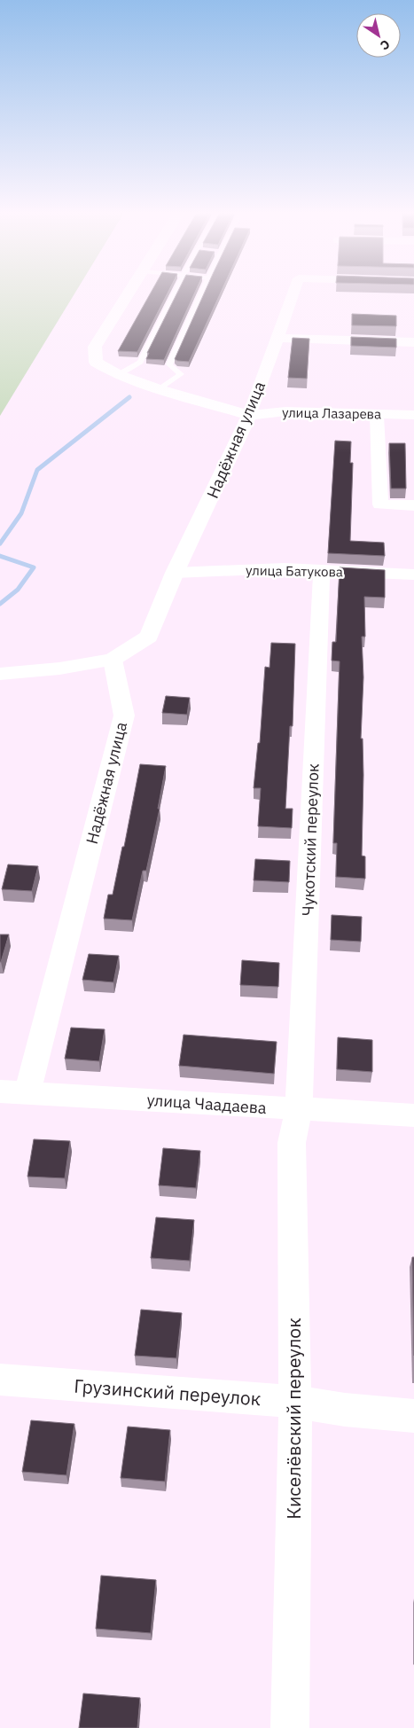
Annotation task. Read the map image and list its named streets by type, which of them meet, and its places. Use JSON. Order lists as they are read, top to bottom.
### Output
{
  "streets": {
    "street": [
      "улица Лазарева",
      "Надёжная улица",
      "улица Батукова",
      "Чукотский переулок",
      "улица Чаадаева",
      "Грузинский переулок",
      "Киселёвский переулок"
    ]
  },
  "crossings": [
    ["улица Лазарева", "Надёжная улица"],
    ["Надёжная улица", "улица Батукова"],
    ["Надёжная улица", "улица Чаадаева"],
    ["улица Батукова", "Чукотский переулок"],
    ["Чукотский переулок", "улица Чаадаева"],
    ["Чукотский переулок", "Киселёвский переулок"],
    ["улица Чаадаева", "Киселёвский переулок"],
    ["Грузинский переулок", "Киселёвский переулок"]
  ],
  "north": "bottom right"
}
